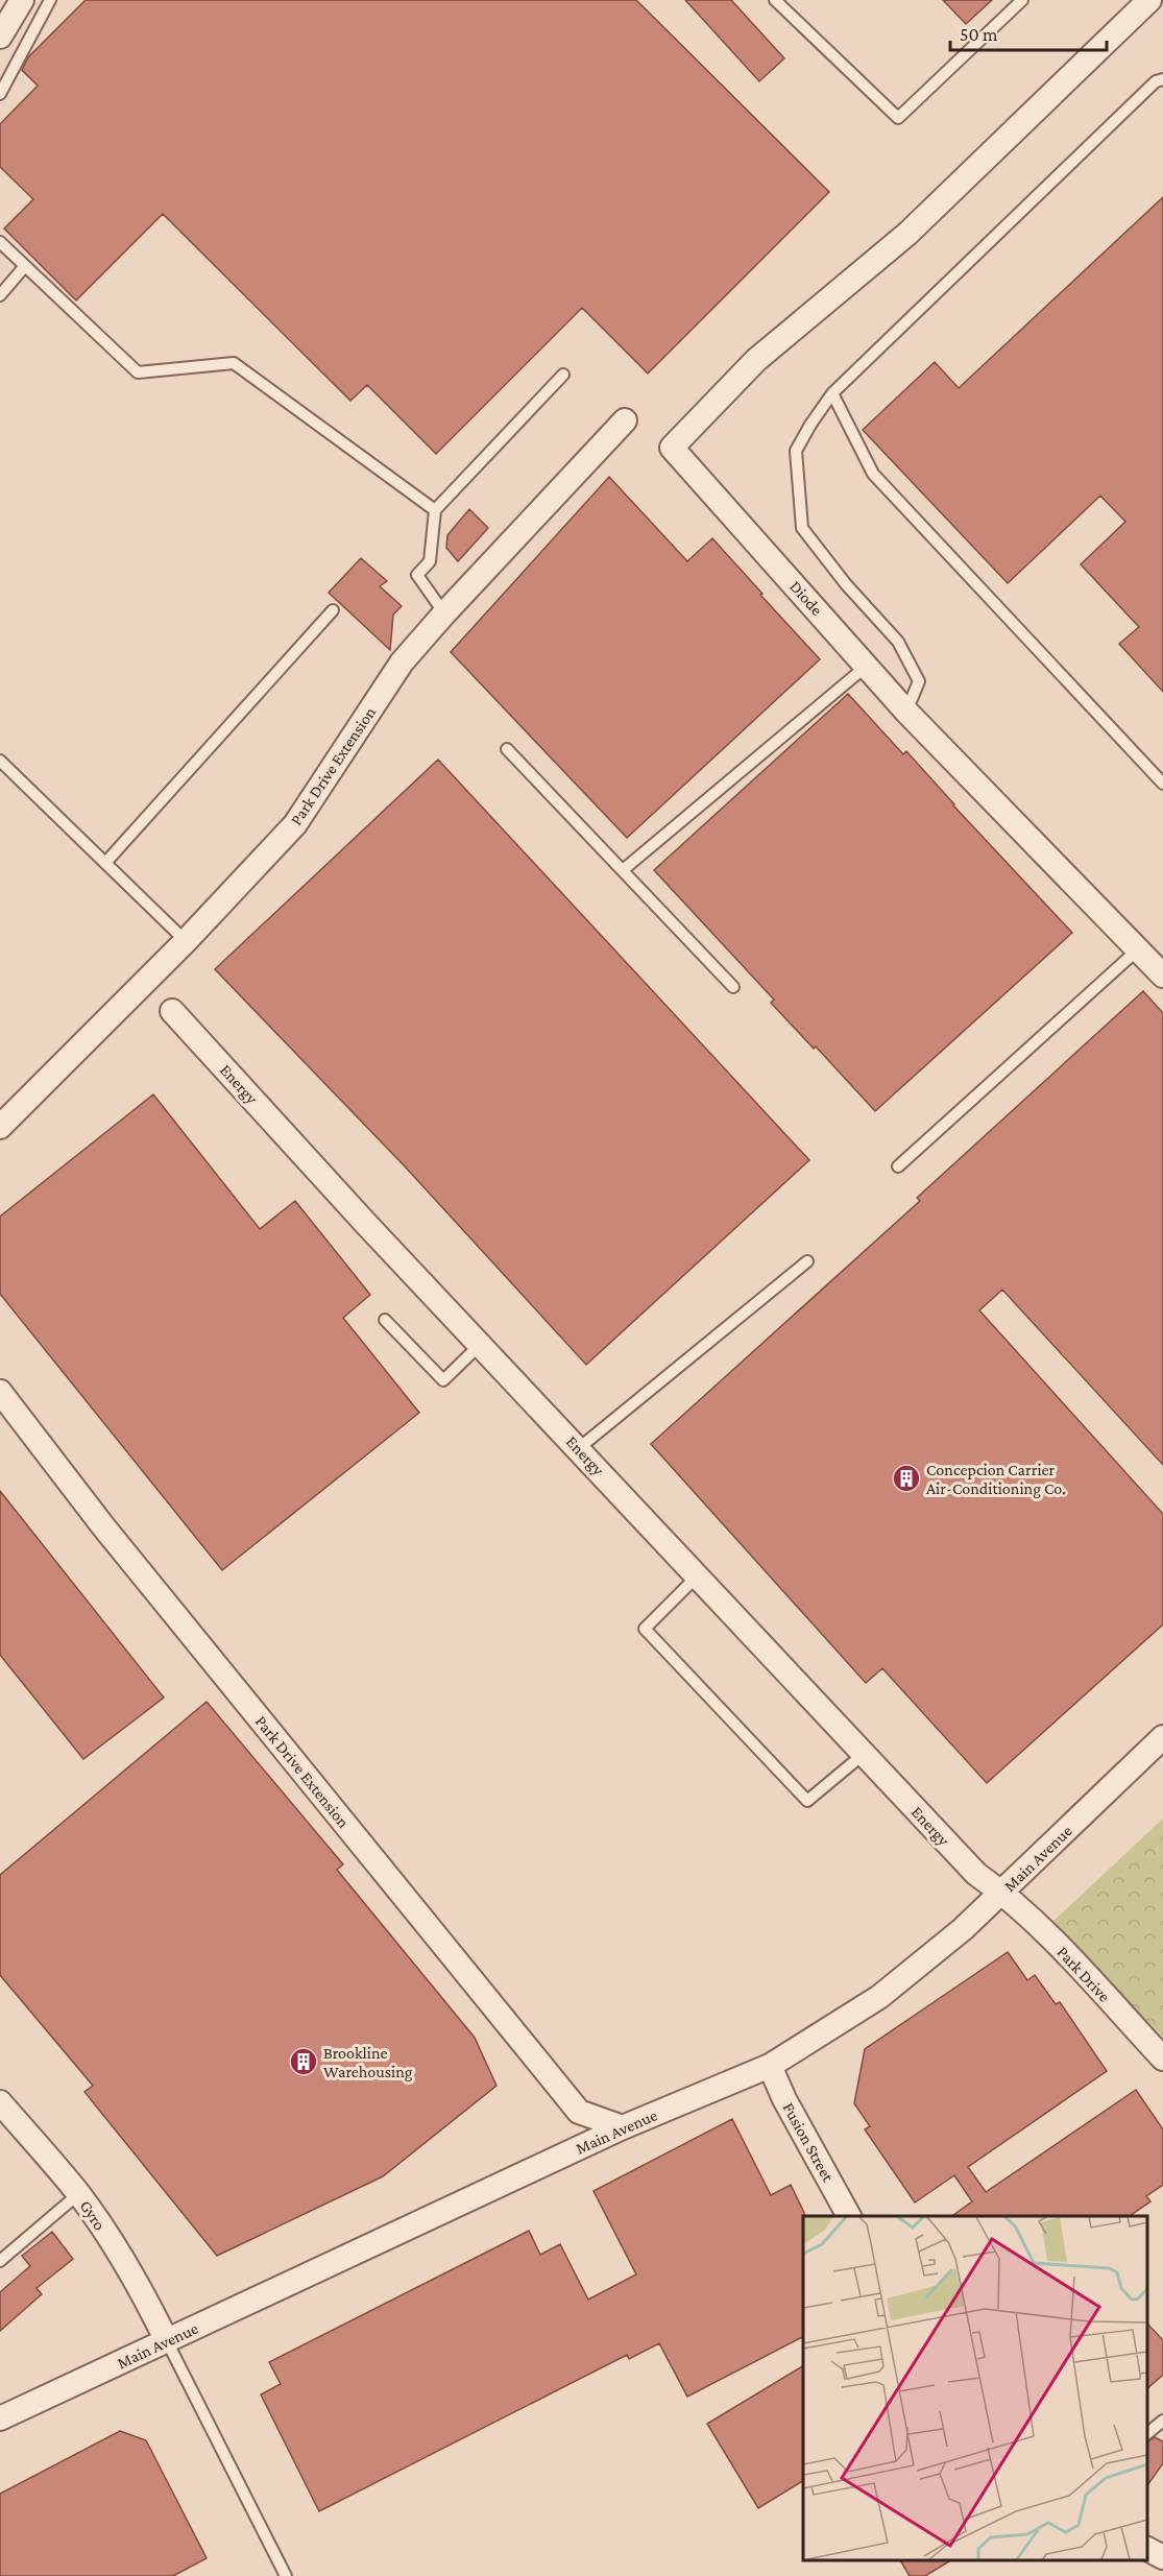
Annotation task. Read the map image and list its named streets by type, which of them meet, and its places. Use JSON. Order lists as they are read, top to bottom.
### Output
{
  "streets": {
    "street": [
      "Diode",
      "Park Drive Extension",
      "Energy",
      "Main Avenue",
      "Park Drive",
      "Fusion Street",
      "Gyro"
    ]
  },
  "crossings": [
    ["Park Drive Extension", "Main Avenue"],
    ["Energy", "Main Avenue"],
    ["Energy", "Park Drive"],
    ["Main Avenue", "Park Drive"],
    ["Main Avenue", "Fusion Street"],
    ["Main Avenue", "Gyro"]
  ],
  "places": {
    "building": ["Concepcion Carrier Air-Conditioning Co.", "Brookline Warehousing"]
  },
  "scale_bar": "50 m"
}
